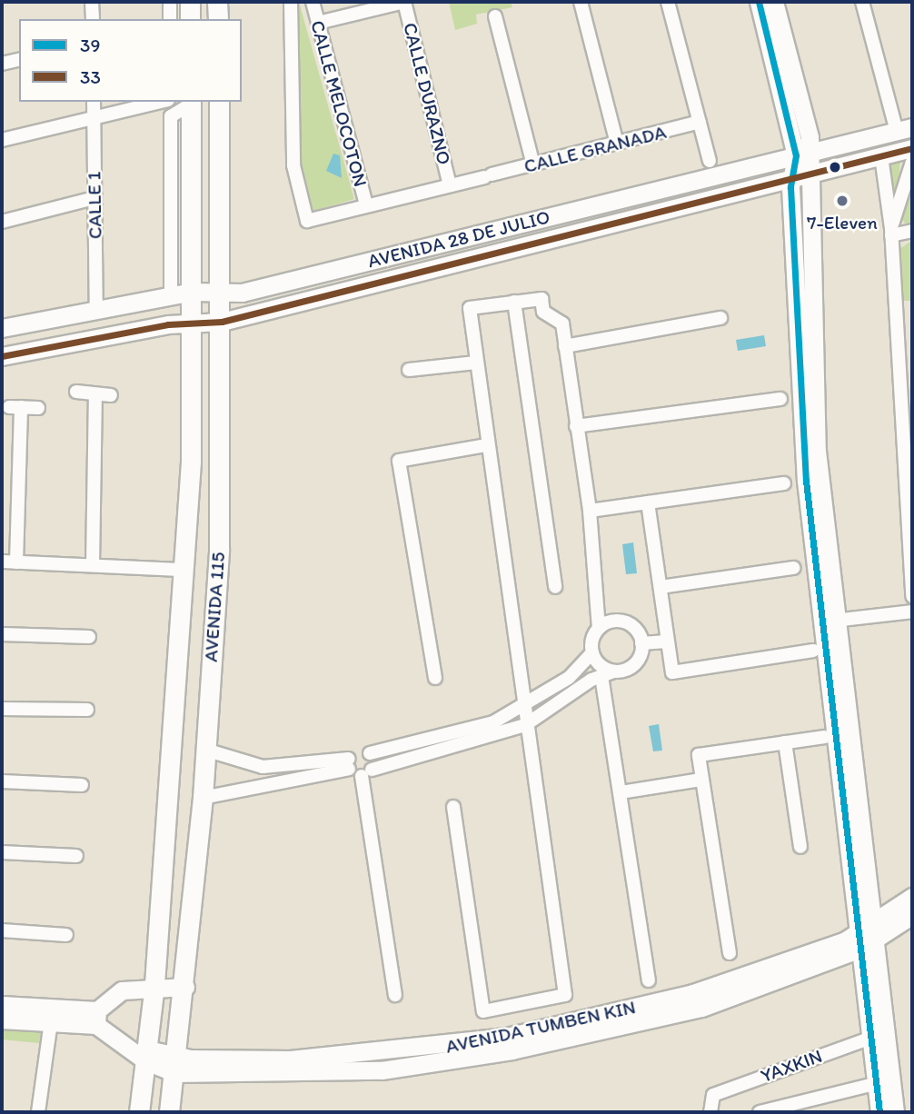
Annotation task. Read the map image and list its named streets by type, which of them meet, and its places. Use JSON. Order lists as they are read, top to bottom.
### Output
{
  "streets": {
    "main road": ["AVENIDA 115"],
    "street": [
      "CALLE DURAZNO",
      "CALLE MELOCOTON",
      "CALLE GRANADA",
      "CALLE 1",
      "AVENIDA 28 DE JULIO",
      "AVENIDA TUMBEN KIN",
      "YAXKIN"
    ]
  },
  "crossings": [
    ["CALLE DURAZNO", "CALLE MELOCOTON"],
    ["CALLE DURAZNO", "CALLE GRANADA"],
    ["CALLE 1", "AVENIDA 28 DE JULIO"],
    ["AVENIDA 28 DE JULIO", "AVENIDA 115"],
    ["AVENIDA 115", "AVENIDA TUMBEN KIN"]
  ],
  "places": ["7-Eleven"],
  "lines": ["transit line 39", "transit line 33"],
  "legend": ["39", "33"]
}
